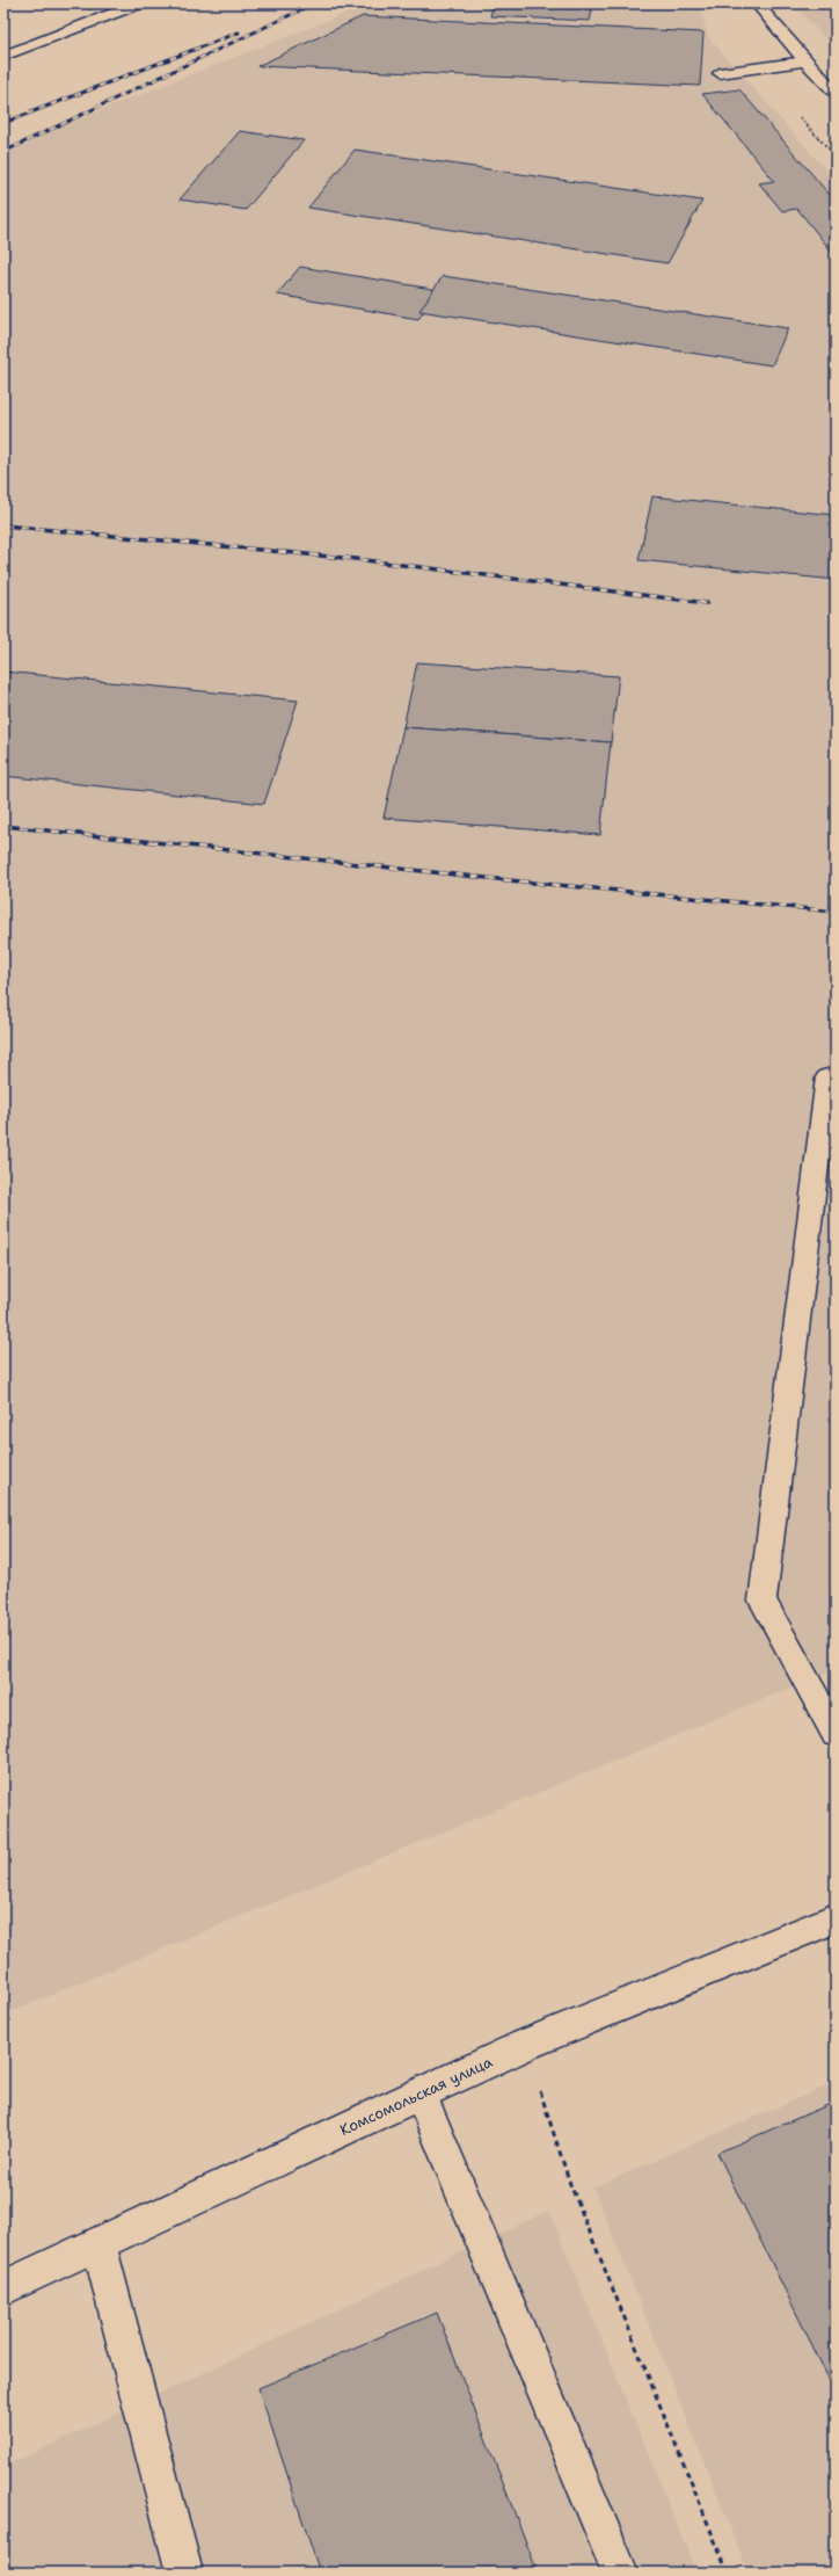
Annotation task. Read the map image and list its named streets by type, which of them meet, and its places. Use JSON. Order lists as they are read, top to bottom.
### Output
{
  "streets": {
    "street": ["Комсомольская улица"]
  }
}
